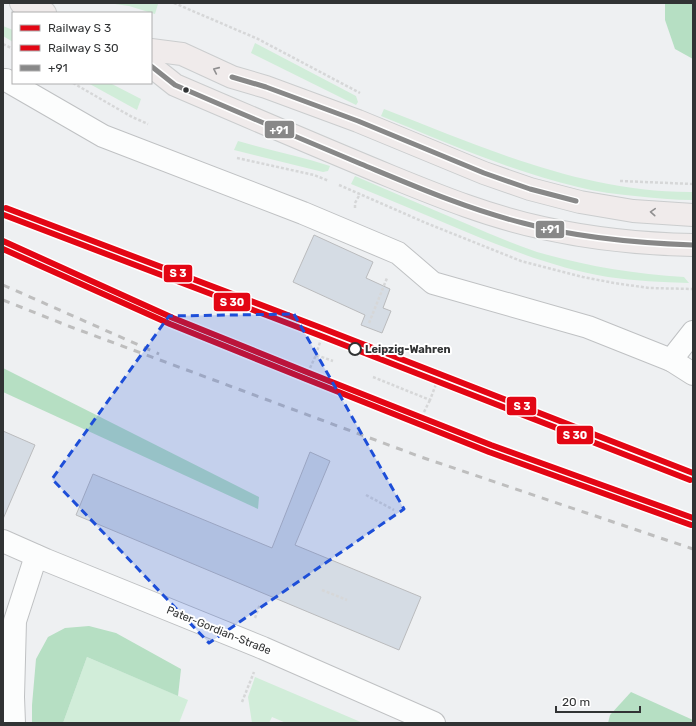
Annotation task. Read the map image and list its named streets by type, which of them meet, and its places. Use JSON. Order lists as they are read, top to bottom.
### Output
{
  "streets": {
    "street": ["Pater-Gordian-Straße"]
  },
  "places": ["Leipzig-Wahren"],
  "lines": ["transit line +91"],
  "legend": ["Railway S 3", "Railway S 30", "+91"],
  "scale_bar": "20 m"
}
